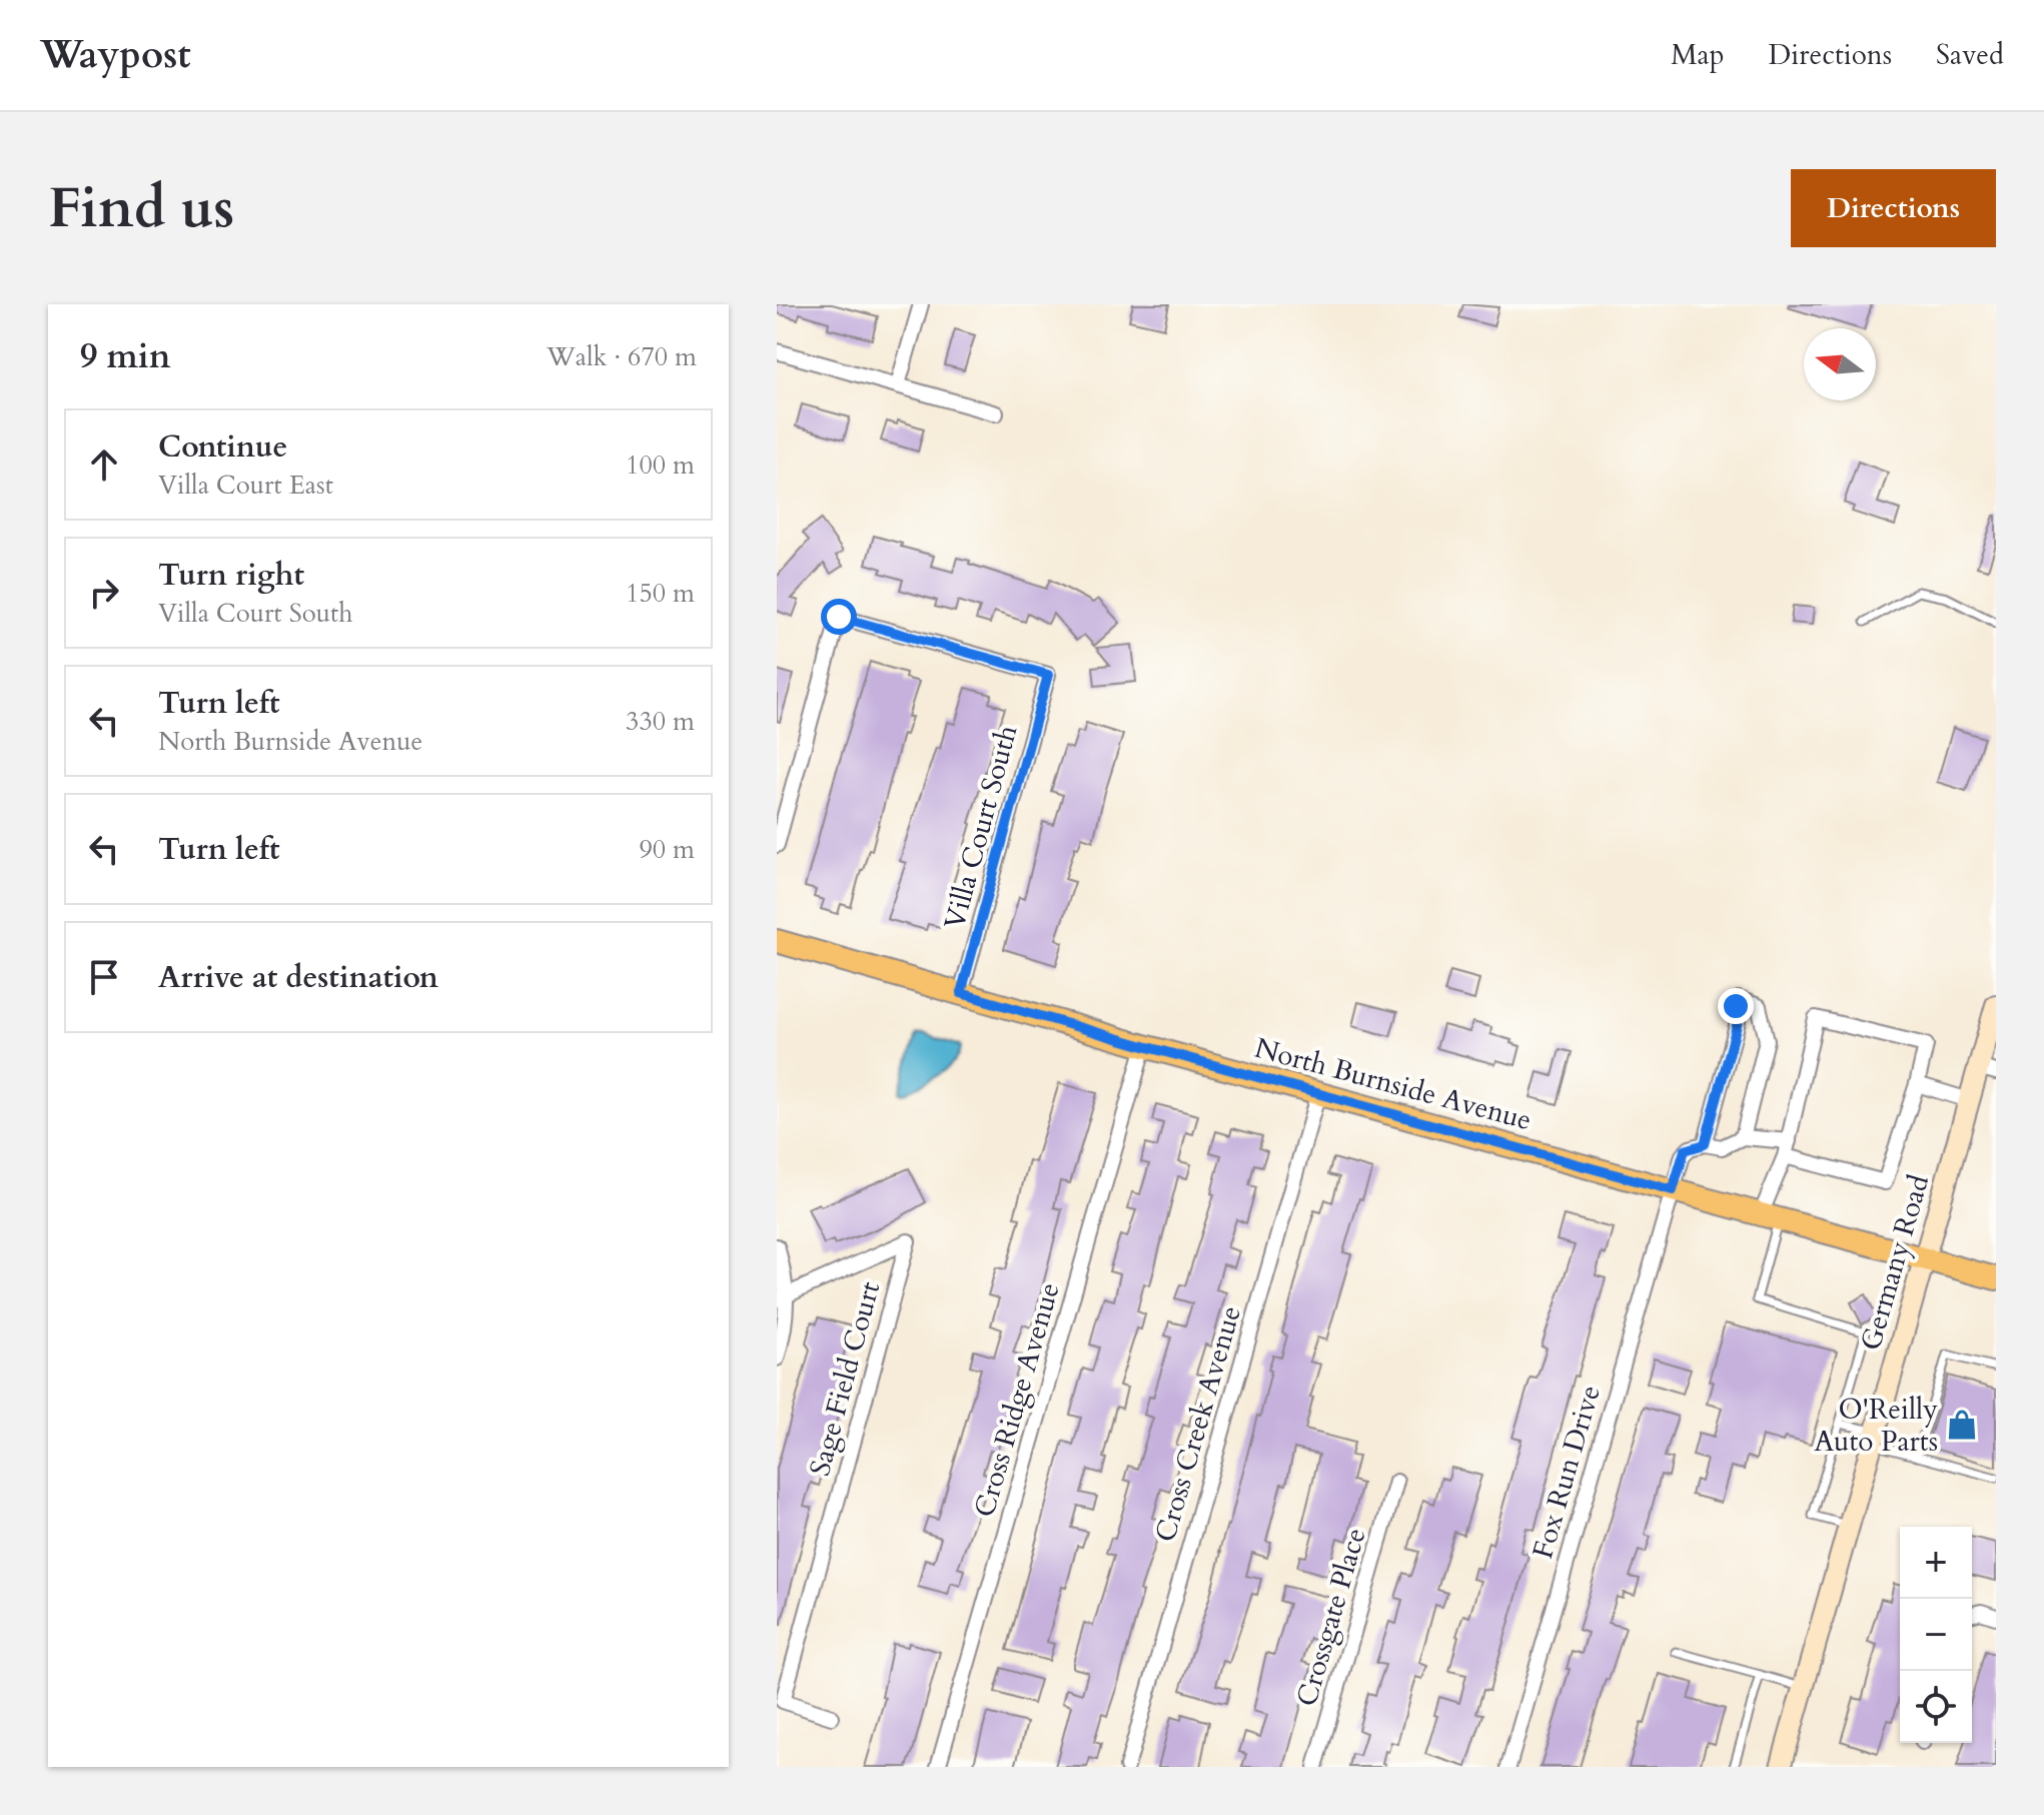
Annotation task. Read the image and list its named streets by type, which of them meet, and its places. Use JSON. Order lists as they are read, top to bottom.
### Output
{
  "streets": {
    "main road": ["North Burnside Avenue", "Germany Road"],
    "street": [
      "Villa Court South",
      "Sage Field Court",
      "Cross Ridge Avenue",
      "Cross Creek Avenue",
      "Fox Run Drive",
      "Crossgate Place"
    ]
  },
  "crossings": [
    ["Villa Court South", "North Burnside Avenue"],
    ["North Burnside Avenue", "Germany Road"],
    ["North Burnside Avenue", "Cross Ridge Avenue"],
    ["North Burnside Avenue", "Cross Creek Avenue"],
    ["North Burnside Avenue", "Fox Run Drive"]
  ],
  "places": {
    "shop": ["O'Reilly Auto Parts"]
  },
  "north": "left",
  "page": {
    "header": "Waypost",
    "nav": ["Map", "Directions", "Saved"],
    "buttons": "Directions",
    "title": "Find us",
    "heading": ["9 min", "Walk · 670 m"],
    "list": [
      ["Continue", "Villa Court East", "100 m"],
      ["Turn right", "Villa Court South", "150 m"],
      ["Turn left", "North Burnside Avenue", "330 m"],
      ["Turn left", "90 m"],
      "Arrive at destination"
    ],
    "map_buttons": ["+", "−"]
  }
}
